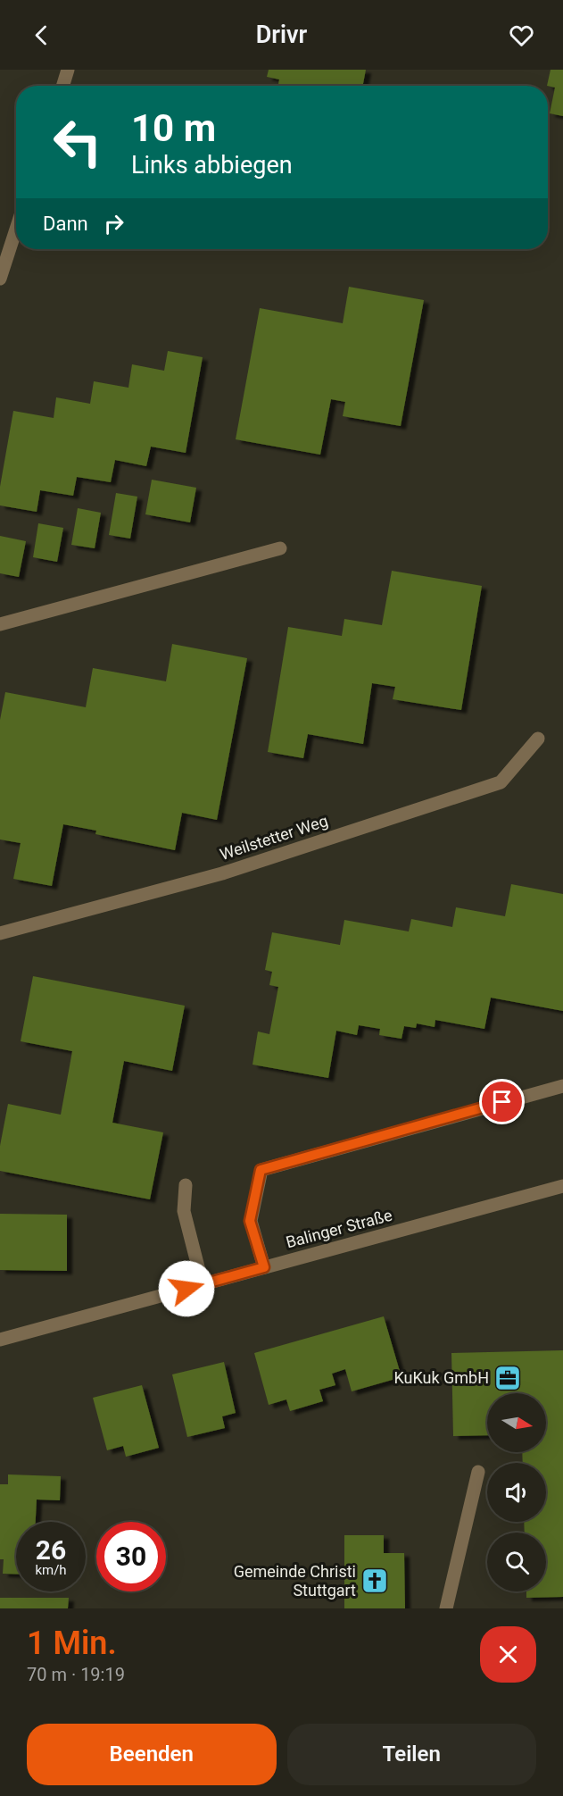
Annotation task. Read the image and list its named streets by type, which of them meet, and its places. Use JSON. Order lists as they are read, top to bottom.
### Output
{
  "streets": {
    "street": ["Weilstetter Weg", "Balinger Straße"]
  },
  "places": {
    "office": ["KuKuk GmbH"],
    "church": ["Gemeinde Christi Stuttgart"]
  },
  "north": "right",
  "page": {
    "header": "Drivr",
    "turn": ["10 m", "Links abbiegen"],
    "then": "Dann",
    "speed": "26 km/h",
    "limit": "30",
    "heading": ["1 Min.", "70 m · 19:19"],
    "buttons": ["Beenden", "Teilen"]
  }
}
